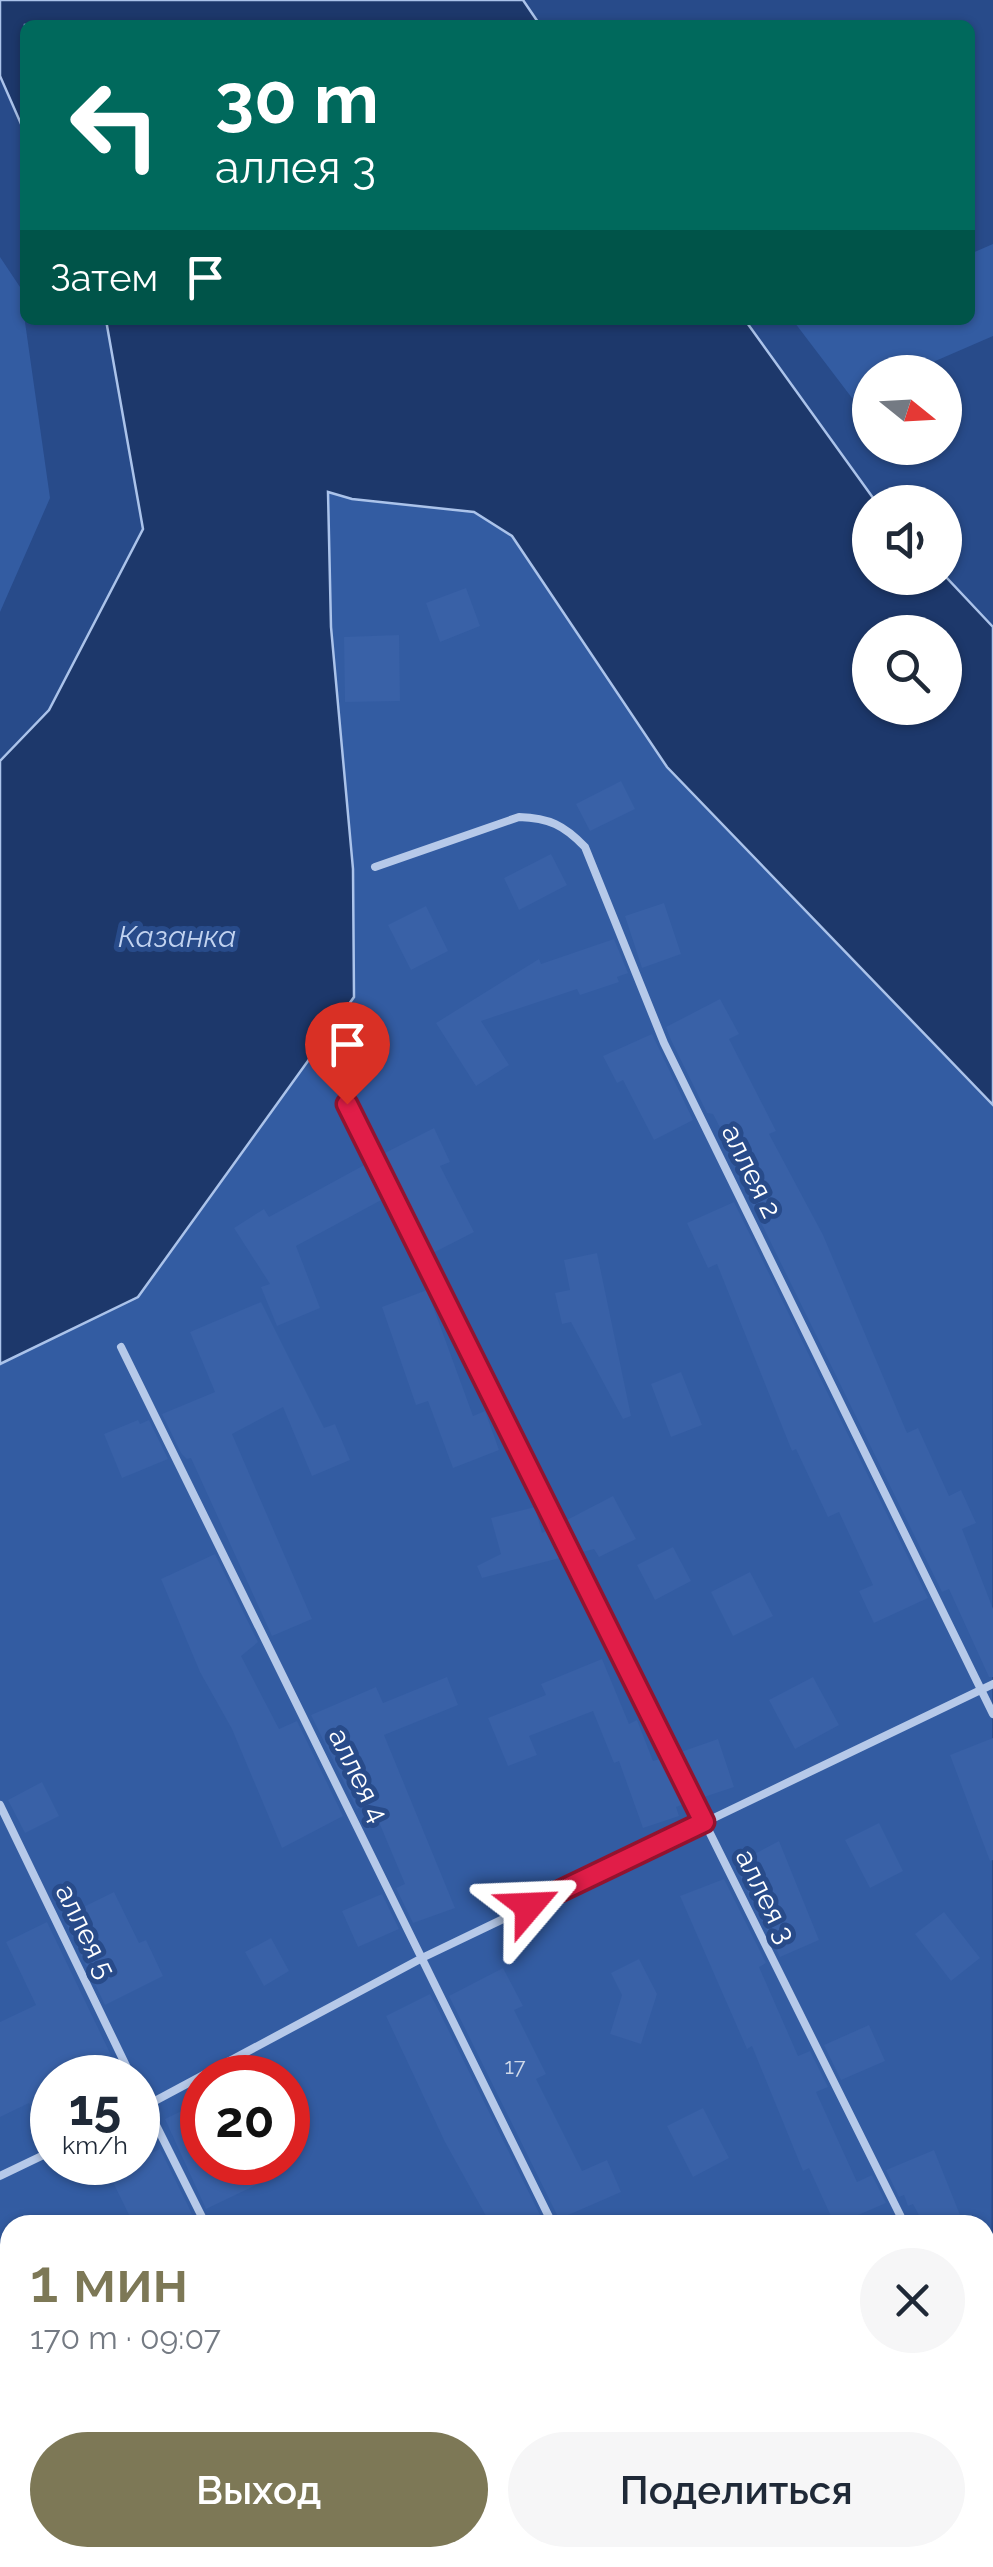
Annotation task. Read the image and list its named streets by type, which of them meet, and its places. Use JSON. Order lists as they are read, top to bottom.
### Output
{
  "streets": {
    "lane": [
      "аллея 2",
      "аллея 4",
      "аллея 3",
      "аллея 5"
    ]
  },
  "water": ["Казанка"],
  "house_numbers": ["17"],
  "north": "right",
  "page": {
    "turn": ["30 m", "аллея 3"],
    "then": "Затем",
    "speed": "15 km/h",
    "limit": "20",
    "heading": ["1 мин", "170 m · 09:07"],
    "buttons": ["Выход", "Поделиться"]
  }
}
